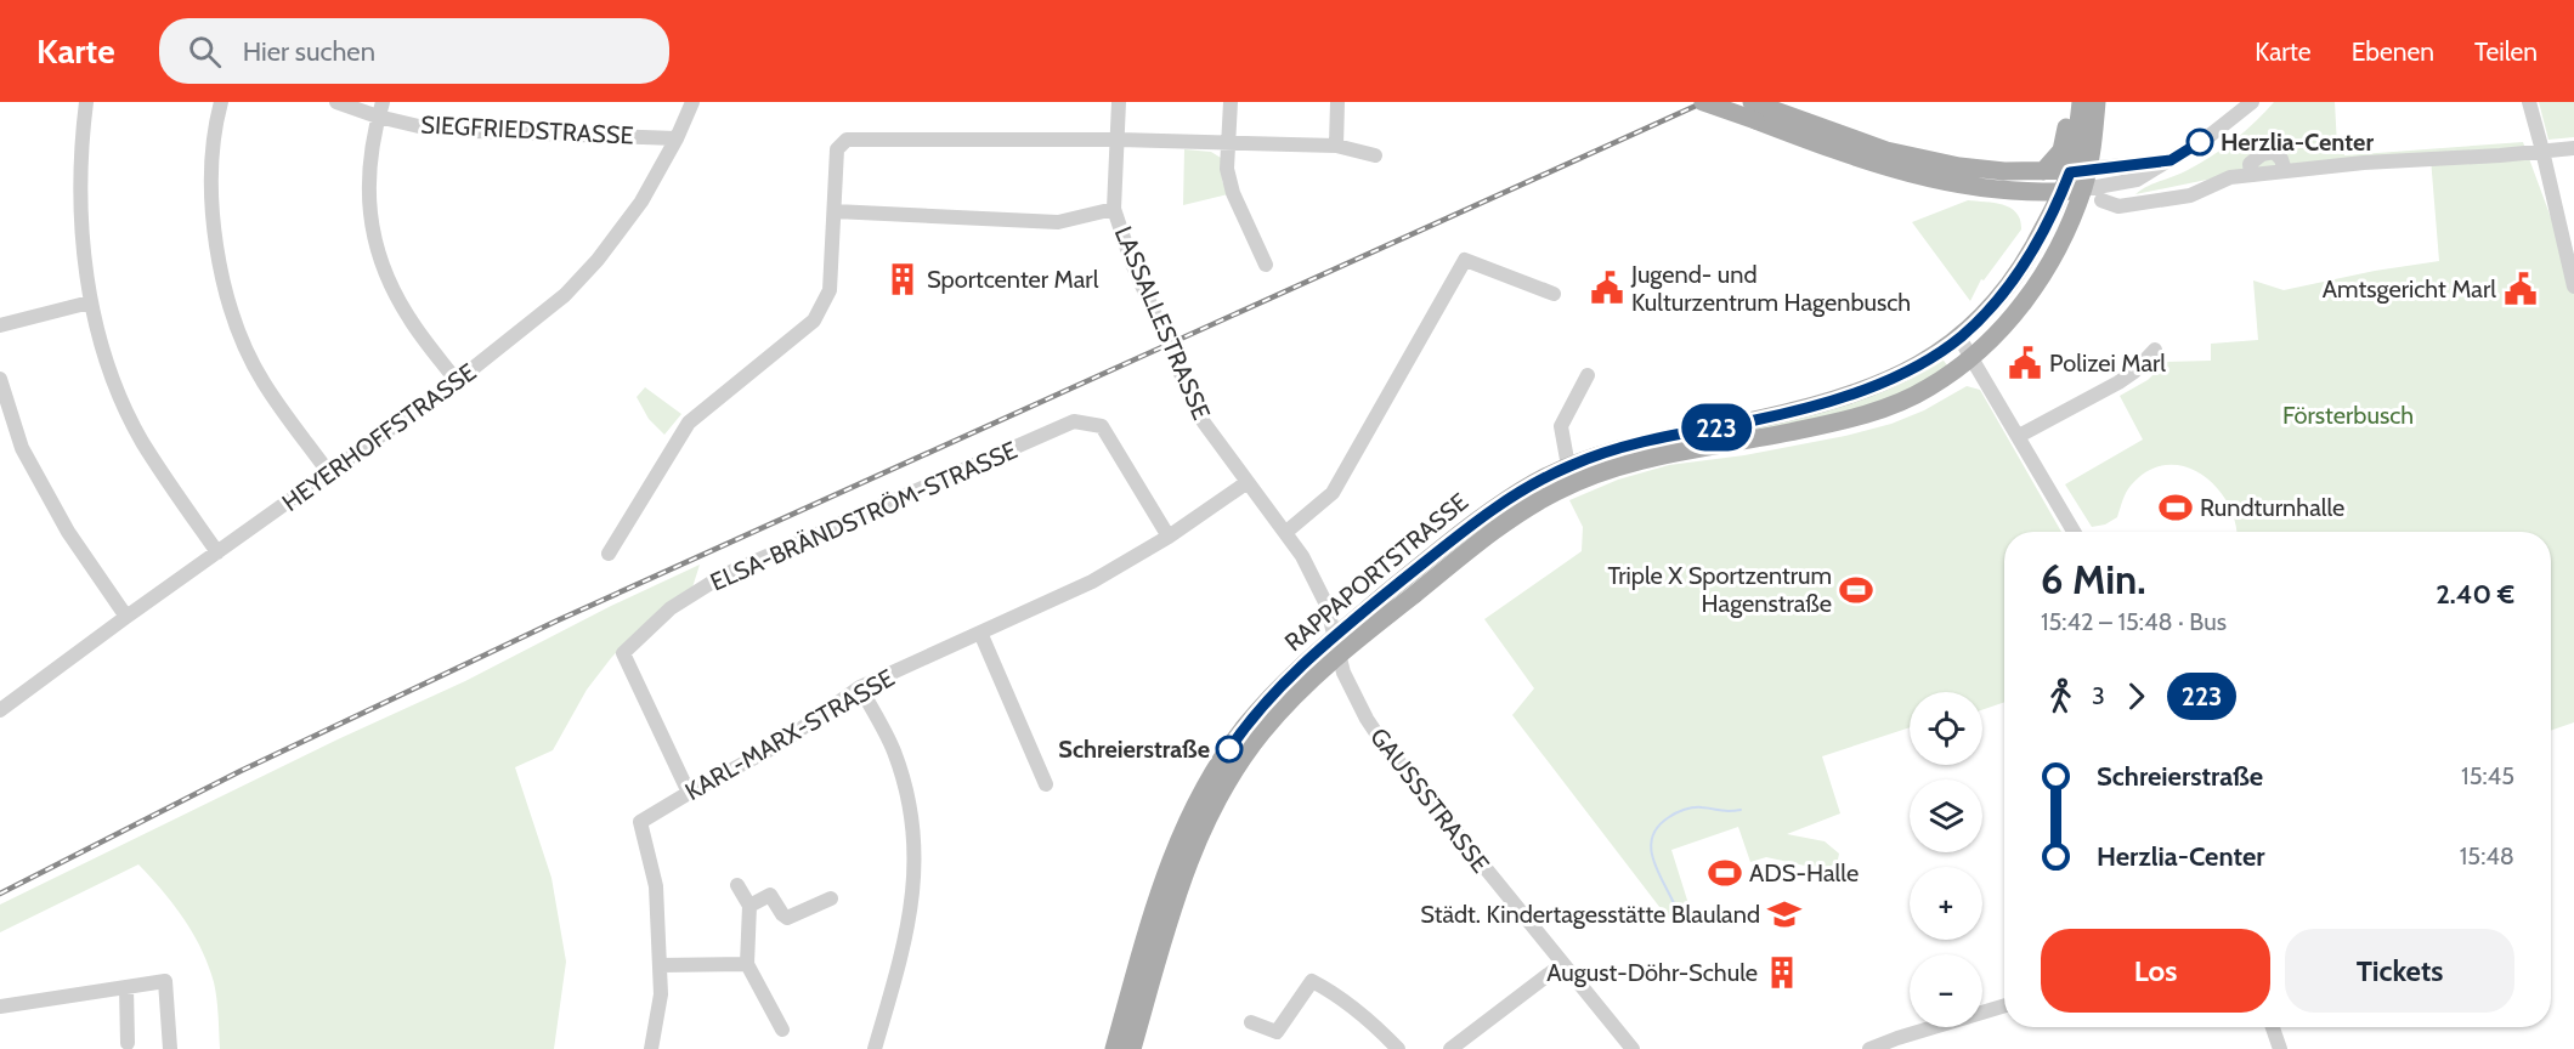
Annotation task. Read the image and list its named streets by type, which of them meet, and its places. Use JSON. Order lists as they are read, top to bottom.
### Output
{
  "streets": {
    "main road": ["RAPPAPORTSTRASSE"],
    "street": [
      "SIEGFRIEDSTRASSE",
      "LASSALLESTRASSE",
      "HEYERHOFFSTRASSE",
      "ELSA-BRÄNDSTRÖM-STRASSE",
      "KARL-MARX-STRASSE",
      "GAUSSSTRASSE"
    ]
  },
  "crossings": [
    ["SIEGFRIEDSTRASSE", "HEYERHOFFSTRASSE"],
    ["LASSALLESTRASSE", "RAPPAPORTSTRASSE"],
    ["LASSALLESTRASSE", "KARL-MARX-STRASSE"],
    ["LASSALLESTRASSE", "GAUSSSTRASSE"],
    ["ELSA-BRÄNDSTRÖM-STRASSE", "KARL-MARX-STRASSE"],
    ["RAPPAPORTSTRASSE", "GAUSSSTRASSE"]
  ],
  "parks": ["Försterbusch"],
  "places": {
    "other": ["Herzlia-Center", "Schreierstraße"],
    "building": ["Sportcenter Marl", "August-Döhr-Schule"],
    "public building": ["Jugend- und Kulturzentrum Hagenbusch", "Amtsgericht Marl", "Polizei Marl"],
    "sports": ["Rundturnhalle", "Triple X Sportzentrum Hagenstraße", "ADS-Halle"],
    "school or university": ["Städt. Kindertagesstätte Blauland"]
  },
  "lines": ["bus line 223"],
  "page": {
    "header": "Karte",
    "search": "Hier suchen",
    "nav": ["Karte", "Ebenen", "Teilen"],
    "on_map": "223",
    "heading": ["6 Min.", "15:42 – 15:48 · Bus", "2.40 €"],
    "legs": ["3", "223"],
    "map_buttons": ["+", "−"],
    "list": [
      {
        "name": "Schreierstraße",
        "value": "15:45"
      },
      {
        "name": "Herzlia-Center",
        "value": "15:48"
      }
    ],
    "buttons": ["Los", "Tickets"]
  }
}
